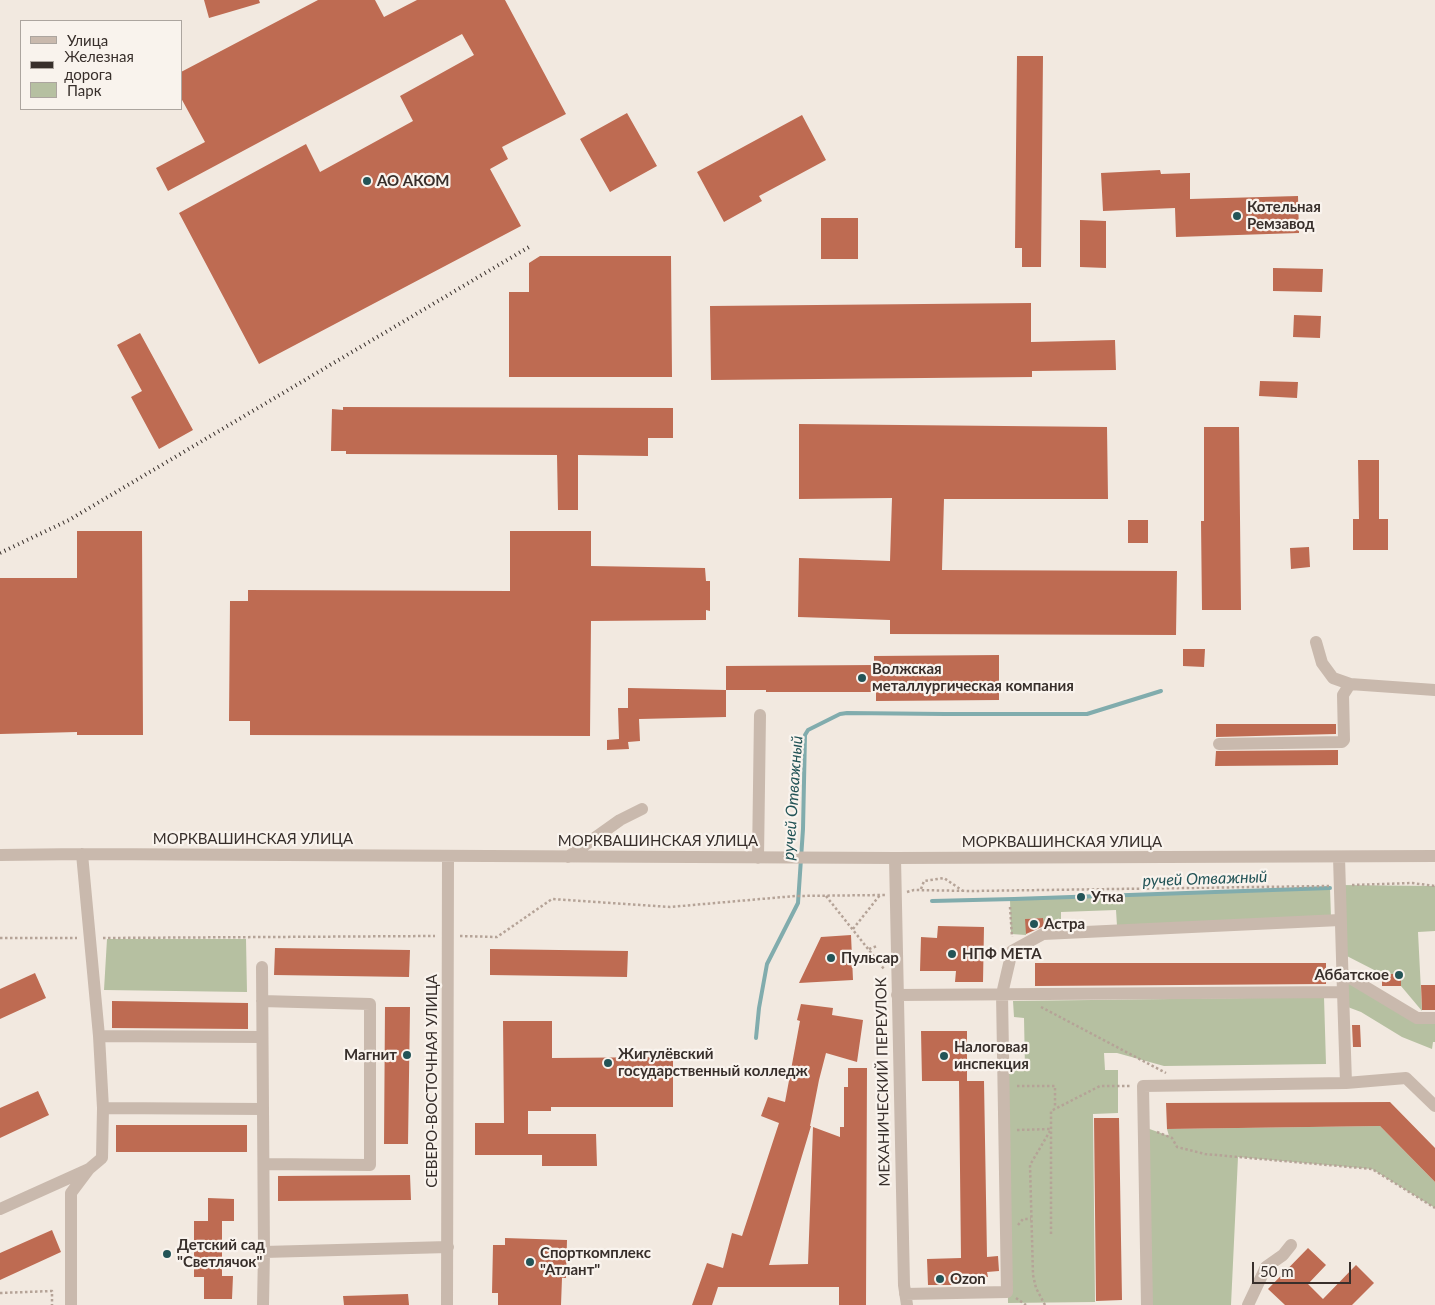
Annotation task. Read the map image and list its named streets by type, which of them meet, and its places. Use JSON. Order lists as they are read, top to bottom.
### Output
{
  "streets": {
    "street": ["МОРКВАШИНСКАЯ УЛИЦА", "СЕВЕРО-ВОСТОЧНАЯ УЛИЦА", "МЕХАНИЧЕСКИЙ ПЕРЕУЛОК"]
  },
  "crossings": [
    ["МОРКВАШИНСКАЯ УЛИЦА", "СЕВЕРО-ВОСТОЧНАЯ УЛИЦА"],
    ["МОРКВАШИНСКАЯ УЛИЦА", "МЕХАНИЧЕСКИЙ ПЕРЕУЛОК"]
  ],
  "water": ["ручей Отважный"],
  "places": [
    "АО АКОМ",
    "Котельная Ремзавод",
    "Волжская металлургическая компания",
    "Утка",
    "Астра",
    "НПФ МЕТА",
    "Пульсар",
    "Аббатское",
    "Магнит",
    "Налоговая инспекция",
    "Жигулёвский государственный колледж",
    "Детский сад \"Светлячок\"",
    "Спорткомплекс \"Атлант\"",
    "Ozon"
  ],
  "legend": ["Улица", "Железная дорога", "Парк"],
  "scale_bar": "50 m"
}
